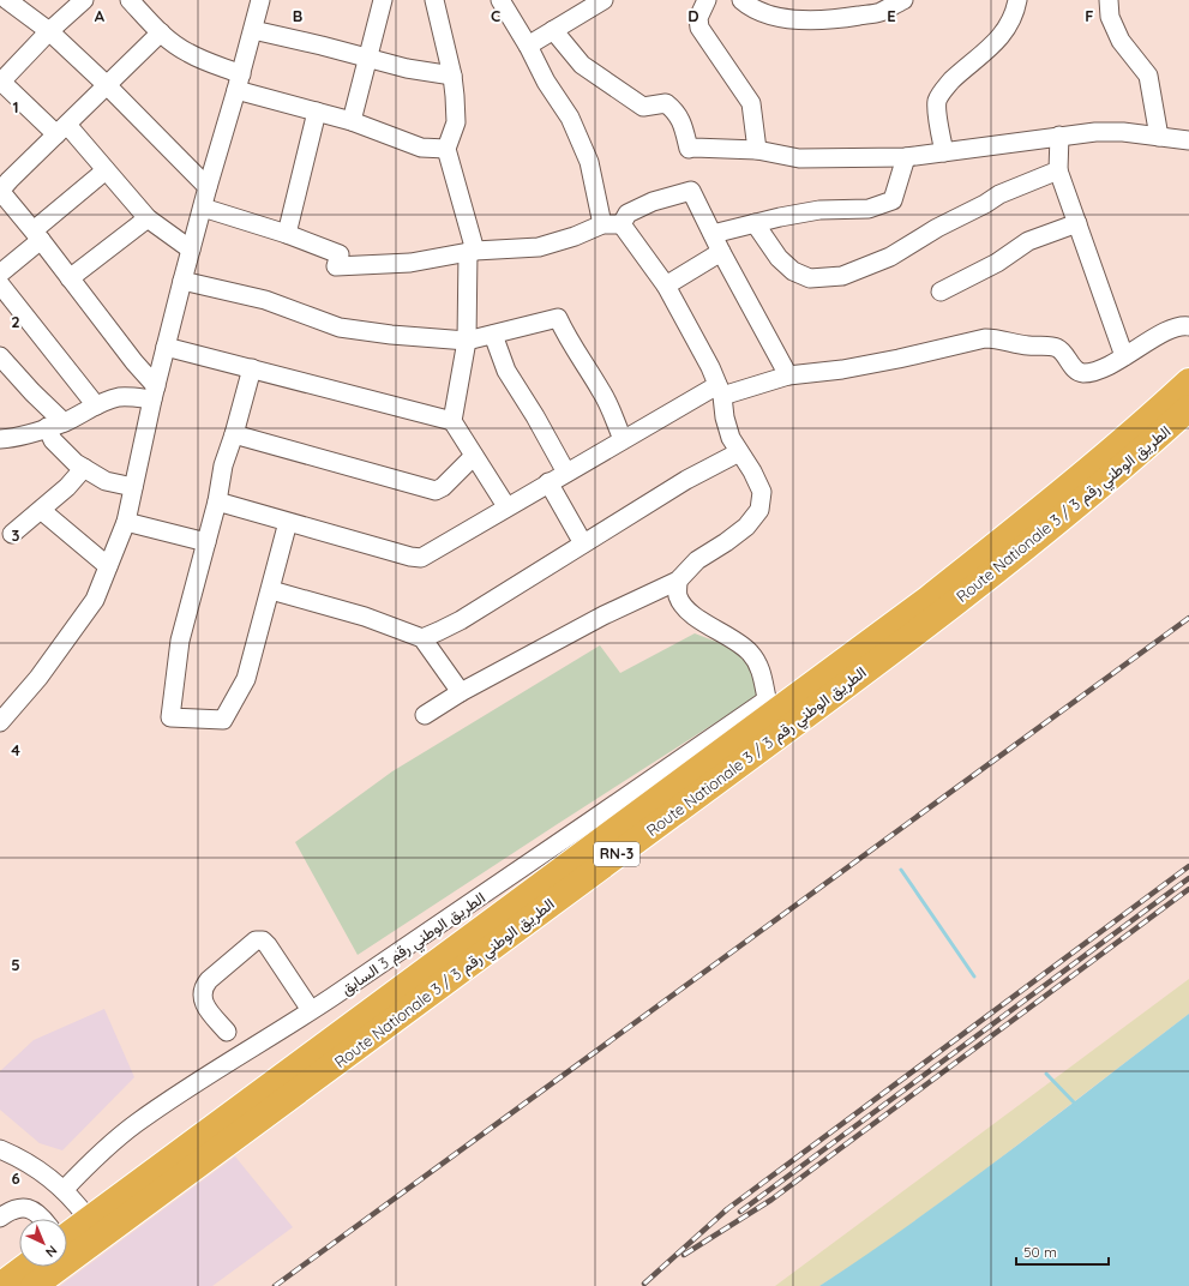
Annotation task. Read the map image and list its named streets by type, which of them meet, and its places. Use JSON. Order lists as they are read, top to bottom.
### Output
{
  "streets": {
    "highway": ["Route Nationale 3 / الطريق الوطني رقم 3", "RN-3"],
    "street": ["الطريق الوطني رقم 3 السابق"]
  },
  "crossings": [
    ["Route Nationale 3 / الطريق الوطني رقم 3", "الطريق الوطني رقم 3 السابق"]
  ],
  "scale_bar": "50 m",
  "north": "bottom right",
  "grid": {
    "columns": [
      "A",
      "B",
      "C",
      "D",
      "E",
      "F"
    ],
    "rows": [
      "1",
      "2",
      "3",
      "4",
      "5",
      "6"
    ]
  }
}
